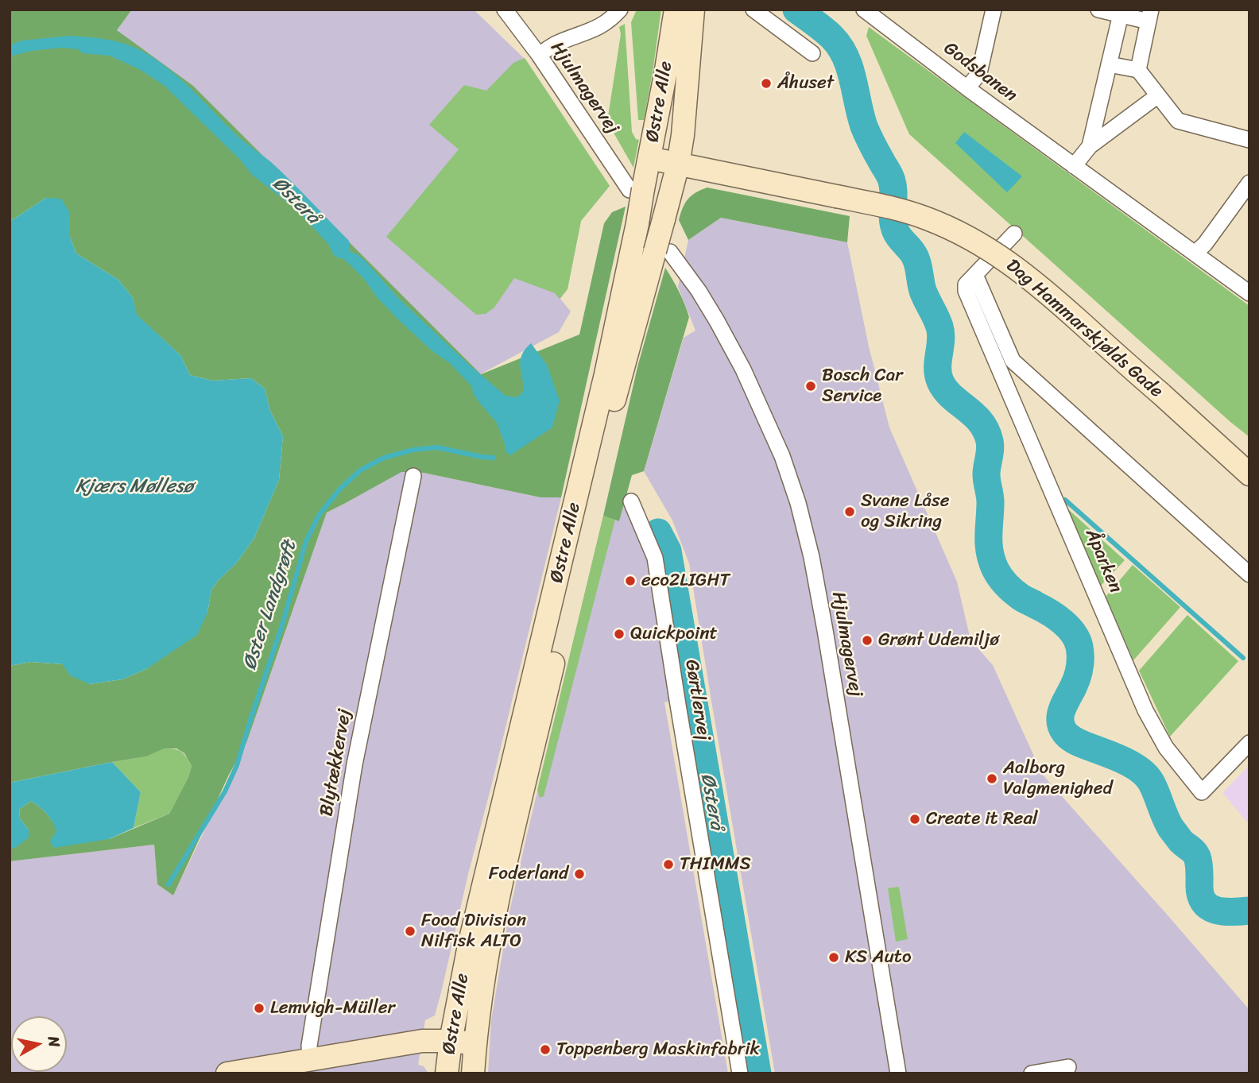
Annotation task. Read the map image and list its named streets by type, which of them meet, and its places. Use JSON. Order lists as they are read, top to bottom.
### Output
{
  "streets": {
    "street": [
      "Godsbanen",
      "Hjulmagervej",
      "Østre Alle",
      "Dag Hammarskjølds Gade",
      "Åparken",
      "Gørtlervej",
      "Blytækkervej"
    ]
  },
  "crossings": [
    ["Hjulmagervej", "Østre Alle"],
    ["Østre Alle", "Dag Hammarskjølds Gade"]
  ],
  "water": ["Østerå", "Kjærs Møllesø", "Øster Landgrøft"],
  "places": [
    "Åhuset",
    "Bosch Car Service",
    "Svane Låse og Sikring",
    "eco2LIGHT",
    "Quickpoint",
    "Grønt Udemiljø",
    "Aalborg Valgmenighed",
    "Create it Real",
    "THIMMS",
    "Foderland",
    "Food Division Nilfisk ALTO",
    "KS Auto",
    "Lemvigh-Müller",
    "Toppenberg Maskinfabrik"
  ],
  "north": "right"
}
